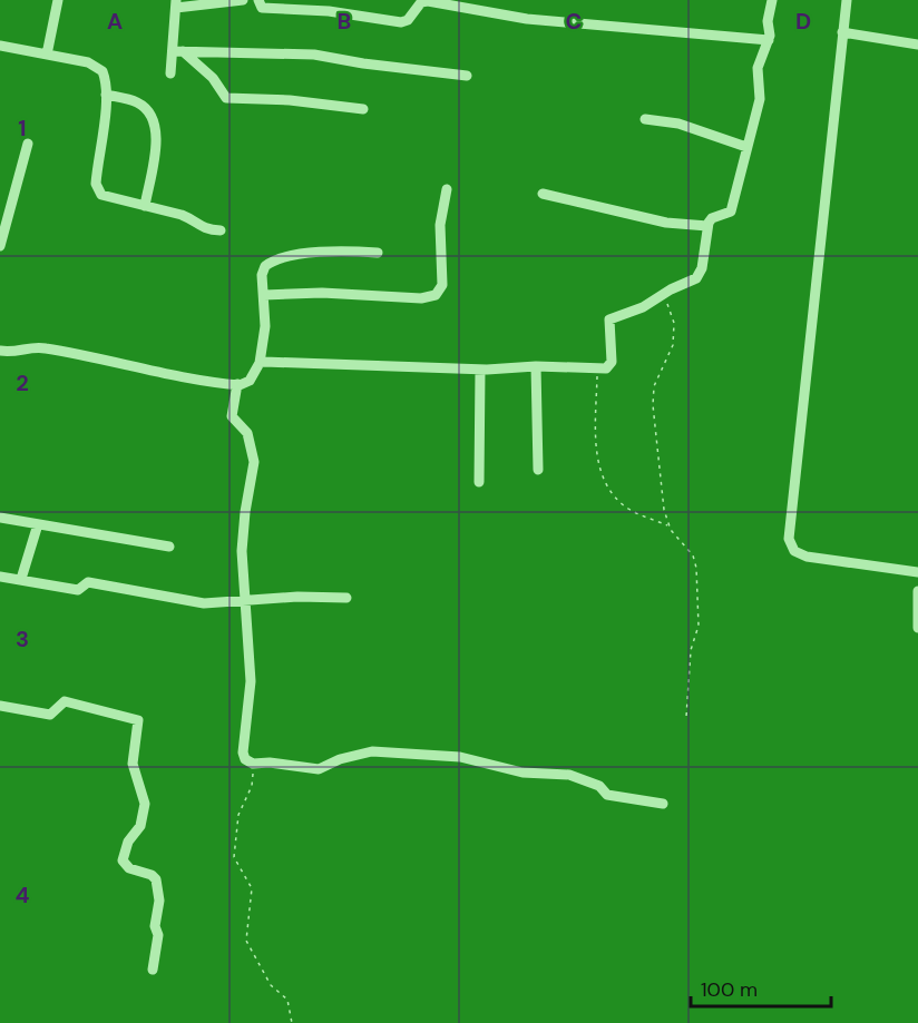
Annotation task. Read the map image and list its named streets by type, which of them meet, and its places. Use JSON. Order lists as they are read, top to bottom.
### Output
{
  "scale_bar": "100 m",
  "grid": {
    "columns": [
      "A",
      "B",
      "C",
      "D"
    ],
    "rows": [
      "1",
      "2",
      "3",
      "4"
    ]
  }
}
